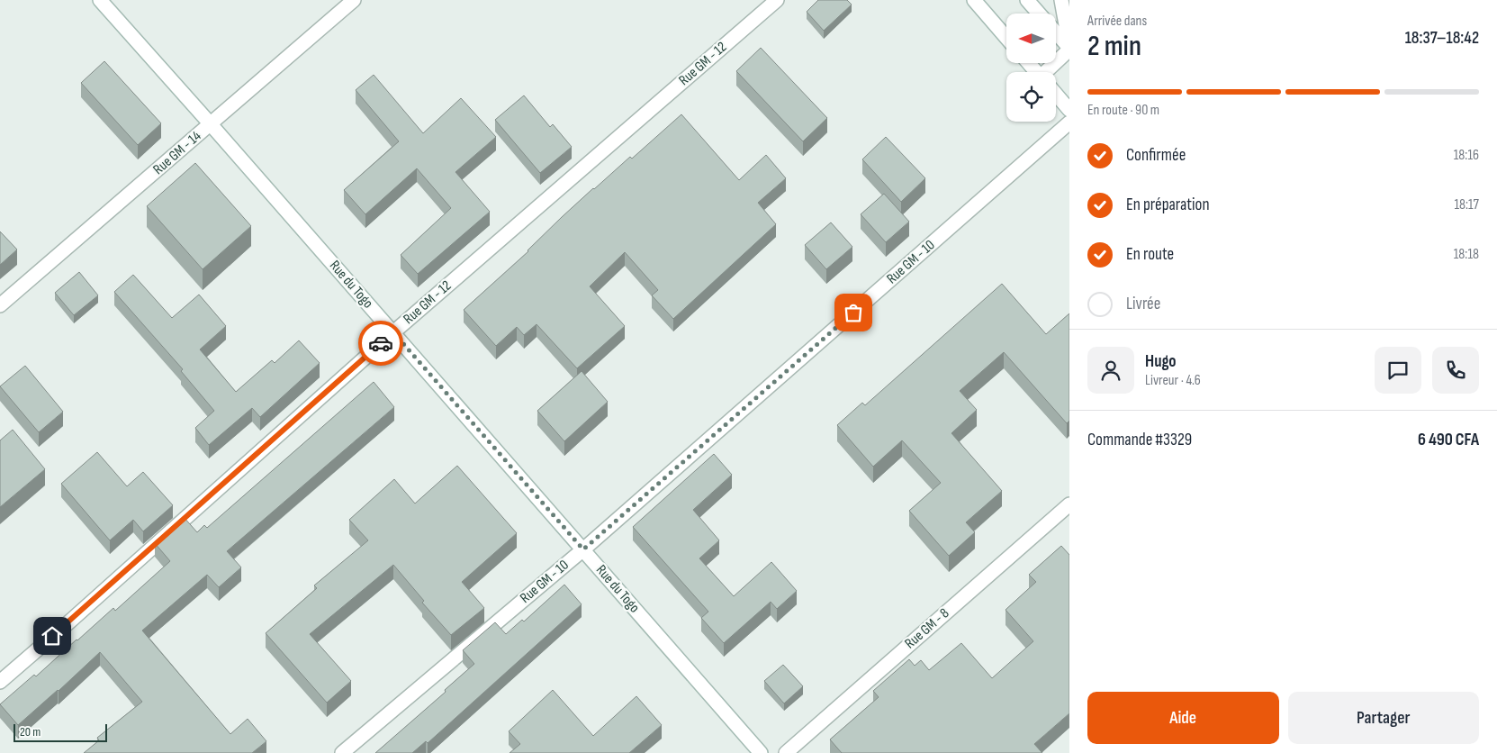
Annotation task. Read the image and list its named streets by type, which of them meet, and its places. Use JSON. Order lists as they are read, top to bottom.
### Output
{
  "streets": {
    "street": [
      "Rue GM - 12",
      "Rue GM - 14",
      "Rue GM - 10",
      "Rue du Togo",
      "Rue GM - 8"
    ]
  },
  "crossings": [
    ["Rue GM - 12", "Rue du Togo"],
    ["Rue GM - 14", "Rue du Togo"],
    ["Rue GM - 10", "Rue du Togo"]
  ],
  "scale_bar": "20 m",
  "north": "left",
  "page": {
    "heading": ["2 min", "Arrivée dans", "18:37–18:42"],
    "panel": [
      "Hugo",
      "Livreur · 4.6",
      "Commande #3329",
      "6 490 CFA"
    ],
    "bar": "En route · 90 m",
    "list": [
      ["Confirmée", "18:16"],
      ["En préparation", "18:17"],
      ["En route", "18:18"],
      "Livrée"
    ],
    "buttons": ["Aide", "Partager"],
    "scale": "20 m"
  }
}
